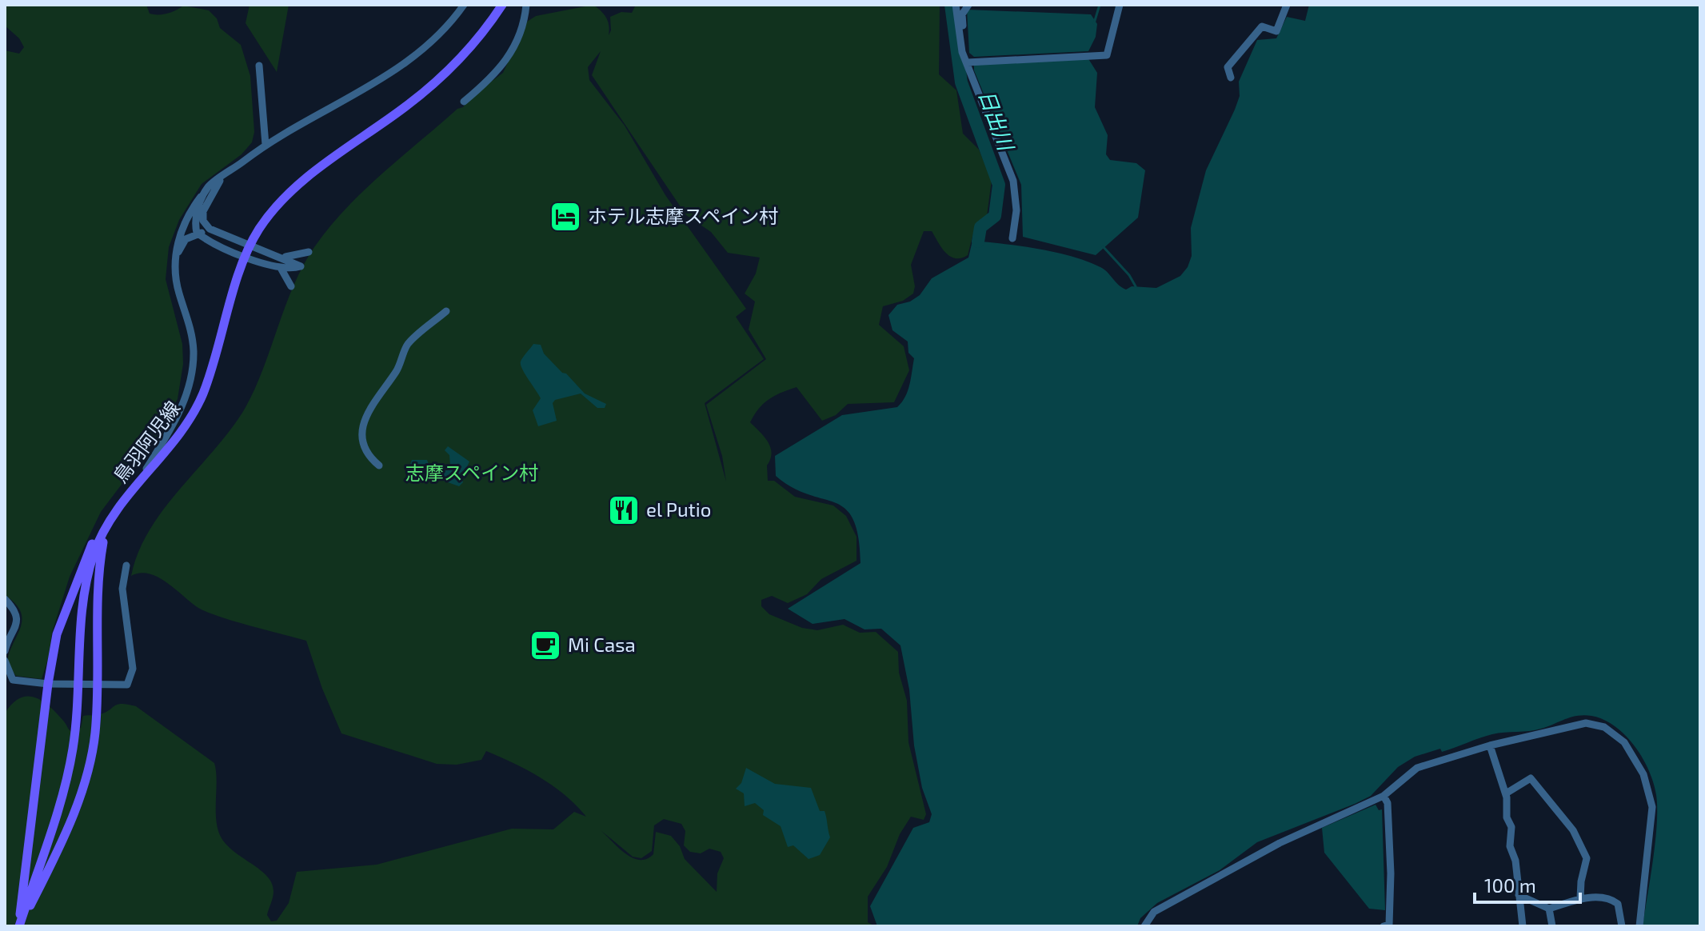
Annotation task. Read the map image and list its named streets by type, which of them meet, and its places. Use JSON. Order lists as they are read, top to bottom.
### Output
{
  "streets": {
    "main road": ["鳥羽阿児線"]
  },
  "water": ["日出川"],
  "parks": ["志摩スペイン村"],
  "places": {
    "hotel": ["ホテル志摩スペイン村"],
    "restaurant": ["el Putio"],
    "cafe": ["Mi Casa"]
  },
  "scale_bar": "100 m"
}
